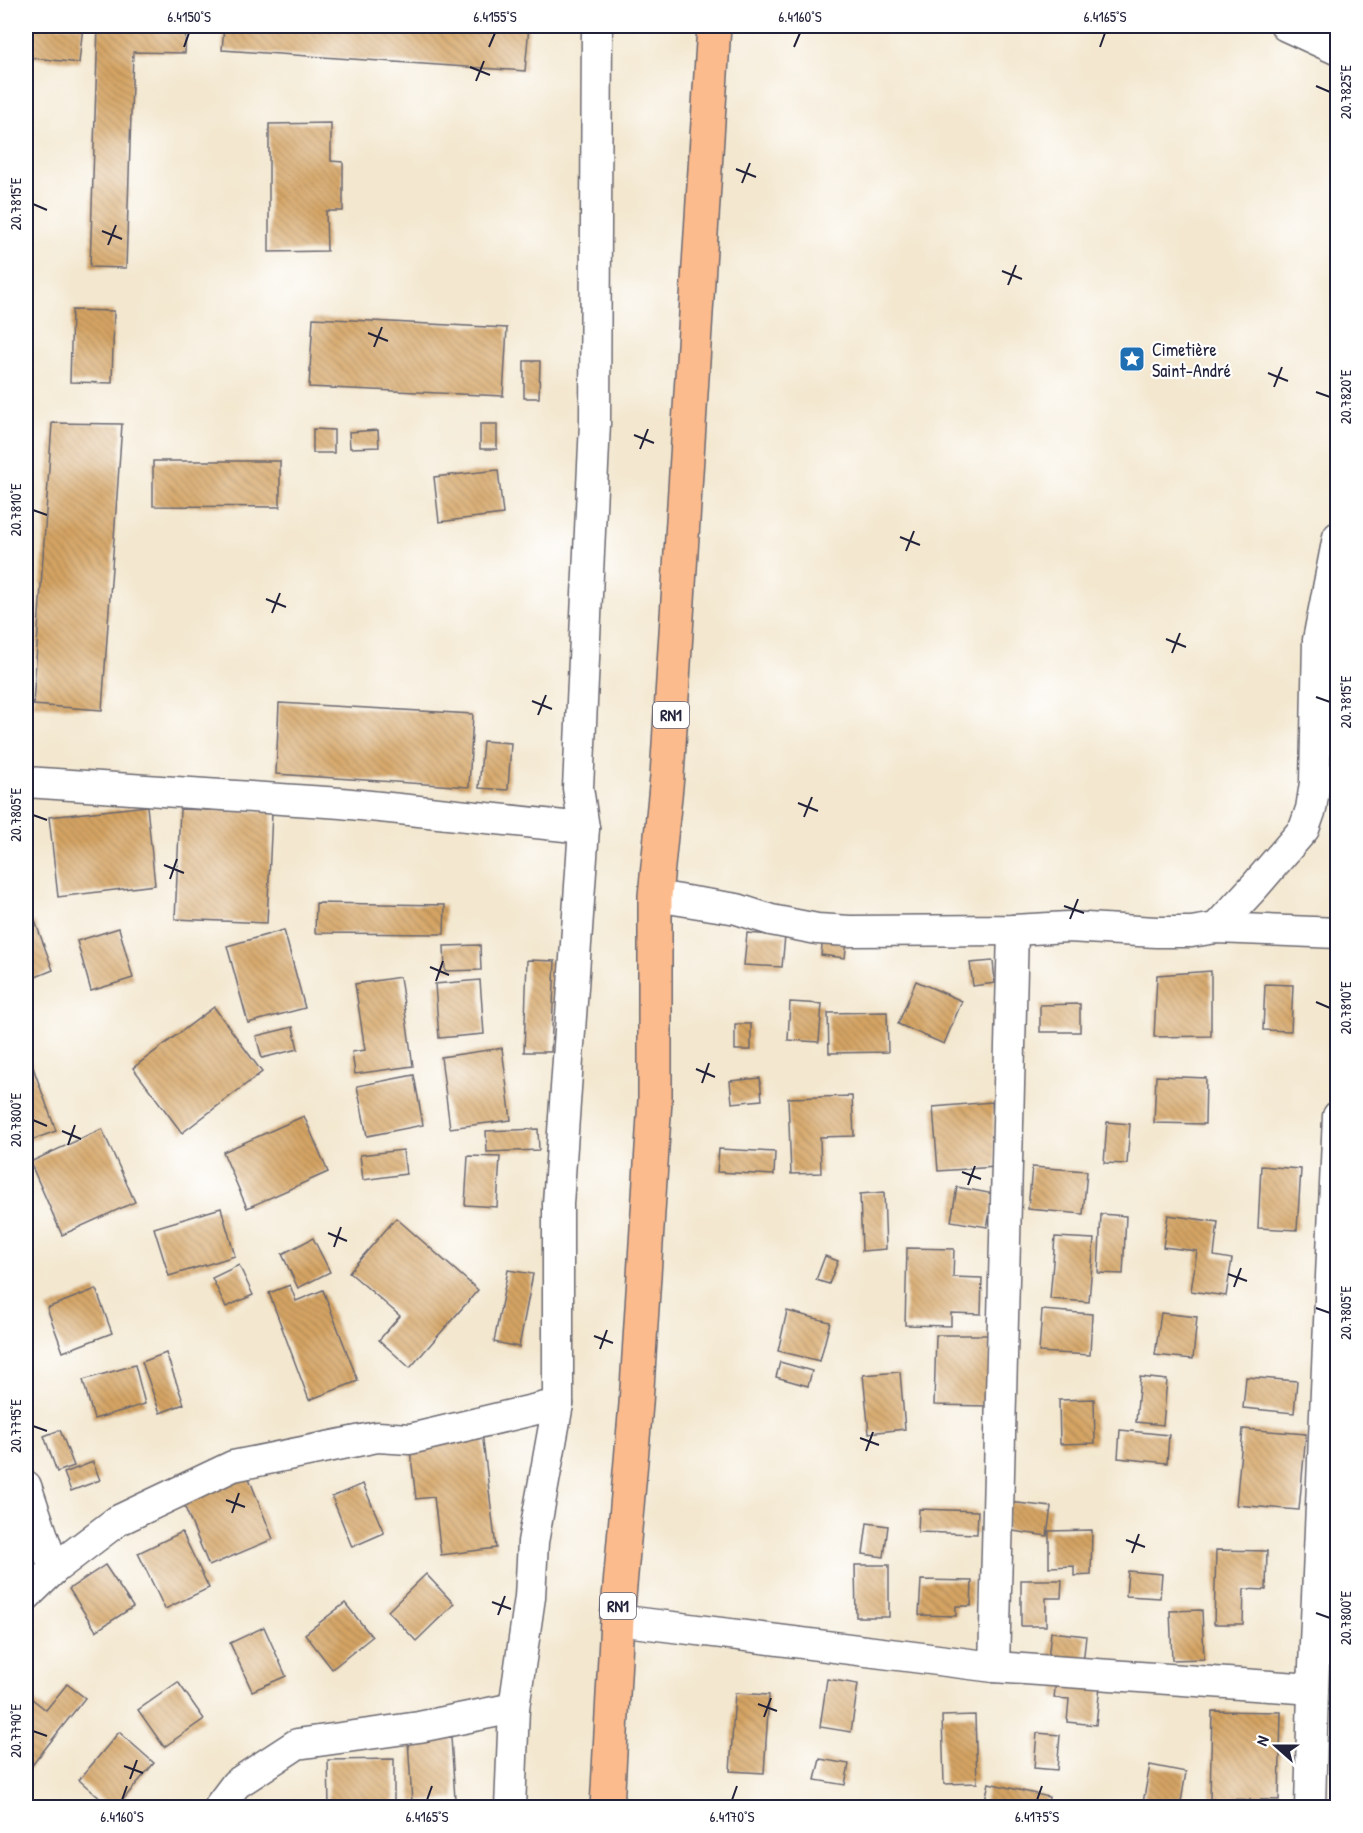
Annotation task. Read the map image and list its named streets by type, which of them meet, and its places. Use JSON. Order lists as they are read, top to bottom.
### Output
{
  "streets": {
    "highway": ["RN1"]
  },
  "places": {
    "place": ["Cimetière Saint-André"]
  },
  "north": "left",
  "coordinates": [
    "6.4150°S",
    "6.4155°S",
    "6.4160°S",
    "6.4165°S",
    "20.7825°E",
    "20.7815°E",
    "20.7820°E",
    "20.7810°E",
    "20.7805°E",
    "20.7800°E",
    "20.7795°E",
    "20.7790°E",
    "6.4170°S",
    "6.4175°S"
  ]
}
